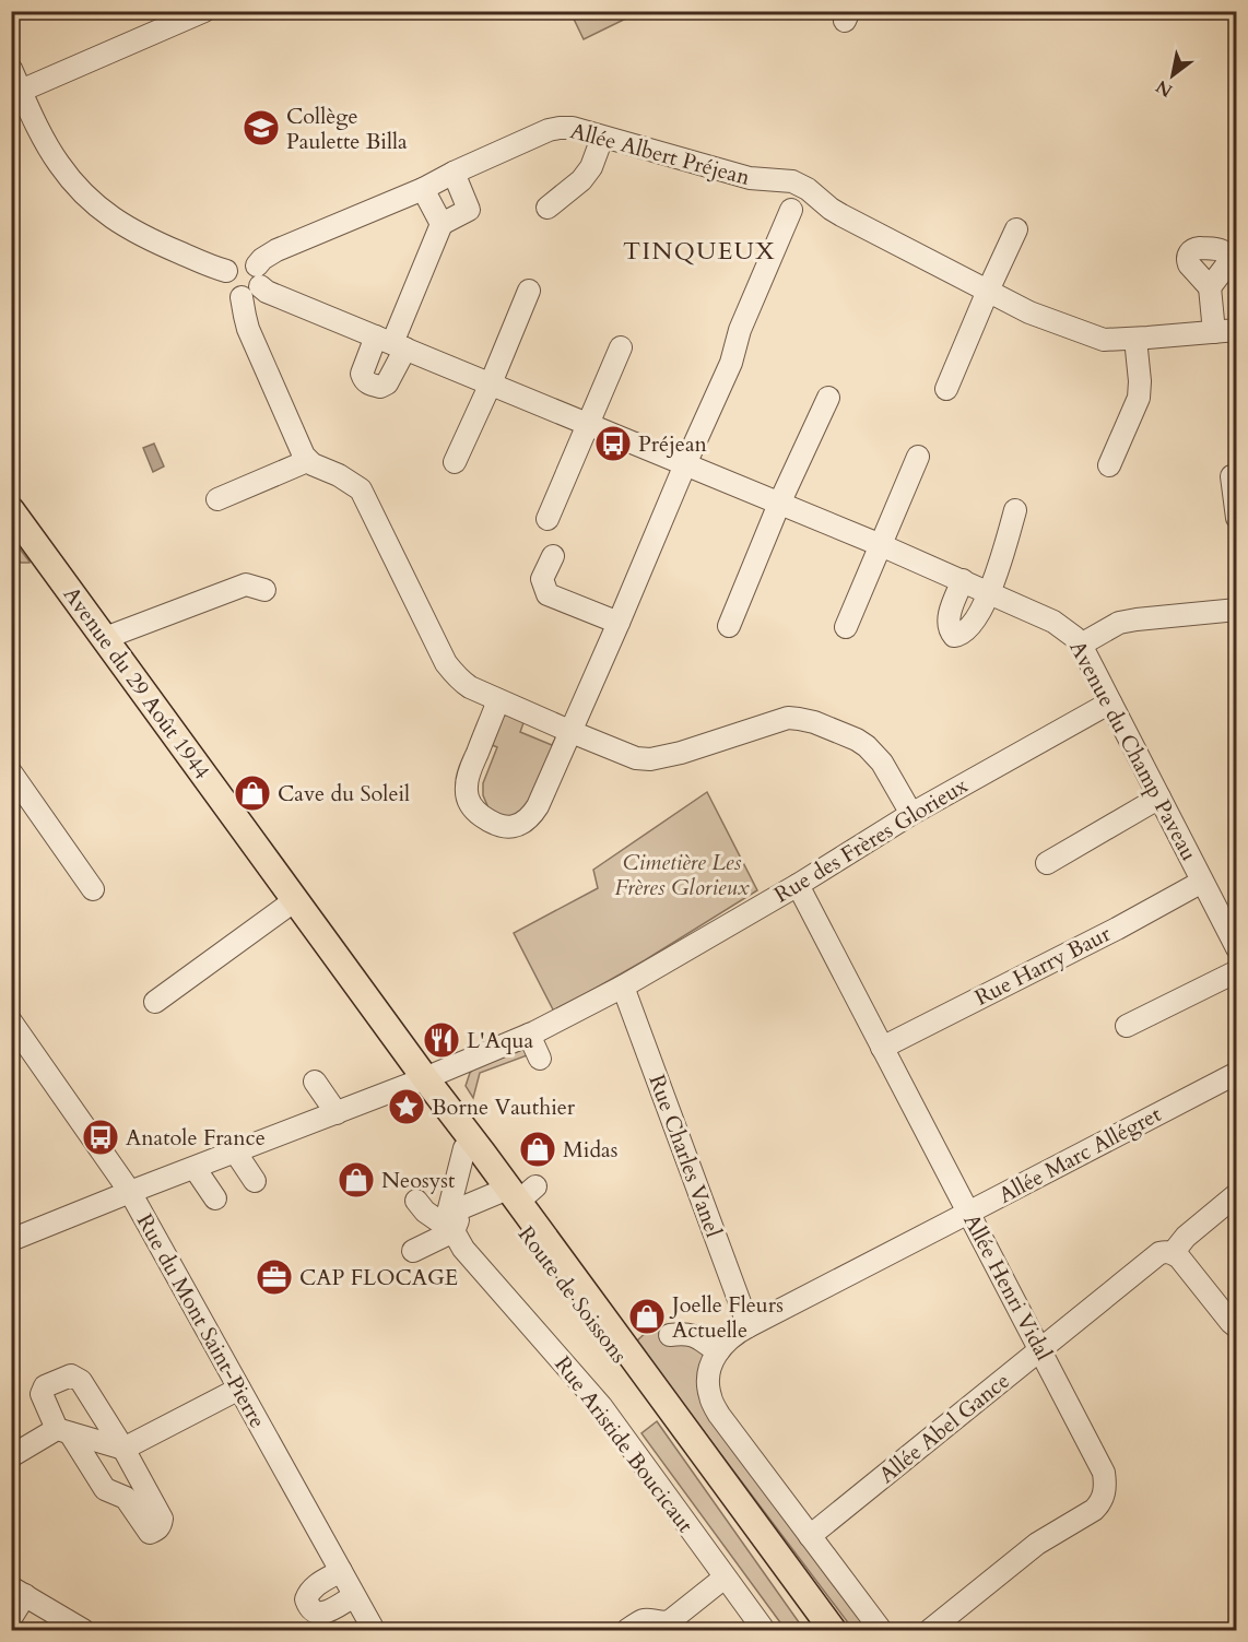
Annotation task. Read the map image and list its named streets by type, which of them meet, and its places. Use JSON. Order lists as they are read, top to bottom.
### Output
{
  "streets": {
    "main road": ["Avenue du 29 Août 1944", "Route de Soissons"],
    "street": [
      "Allée Albert Préjean",
      "Avenue du Champ Paveau",
      "Rue des Frères Glorieux",
      "Rue Harry Baur",
      "Allée Marc Allégret",
      "Rue Charles Vanel",
      "Allée Henri Vidal",
      "Rue du Mont Saint-Pierre",
      "Allée Abel Gance",
      "Rue Aristide Boucicaut"
    ]
  },
  "crossings": [
    ["Allée Albert Préjean", "Avenue du Champ Paveau"],
    ["Avenue du 29 Août 1944", "Rue des Frères Glorieux"],
    ["Avenue du 29 Août 1944", "Route de Soissons"],
    ["Avenue du Champ Paveau", "Rue des Frères Glorieux"],
    ["Avenue du Champ Paveau", "Rue Harry Baur"],
    ["Rue des Frères Glorieux", "Rue Charles Vanel"],
    ["Rue des Frères Glorieux", "Allée Henri Vidal"],
    ["Rue des Frères Glorieux", "Route de Soissons"],
    ["Rue des Frères Glorieux", "Rue du Mont Saint-Pierre"],
    ["Rue Harry Baur", "Allée Henri Vidal"],
    ["Allée Marc Allégret", "Rue Charles Vanel"],
    ["Allée Marc Allégret", "Allée Henri Vidal"],
    ["Allée Henri Vidal", "Allée Abel Gance"]
  ],
  "districts": ["TINQUEUX"],
  "parks": ["Cimetière Les Frères Glorieux"],
  "places": {
    "school or university": ["Collège Paulette Billa"],
    "bus stop": ["Préjean", "Anatole France"],
    "shop": [
      "Cave du Soleil",
      "Midas",
      "Neosyst",
      "Joelle Fleurs Actuelle"
    ],
    "restaurant": ["L'Aqua"],
    "place": ["Borne Vauthier"],
    "office": ["CAP FLOCAGE"]
  },
  "north": "bottom left"
}
